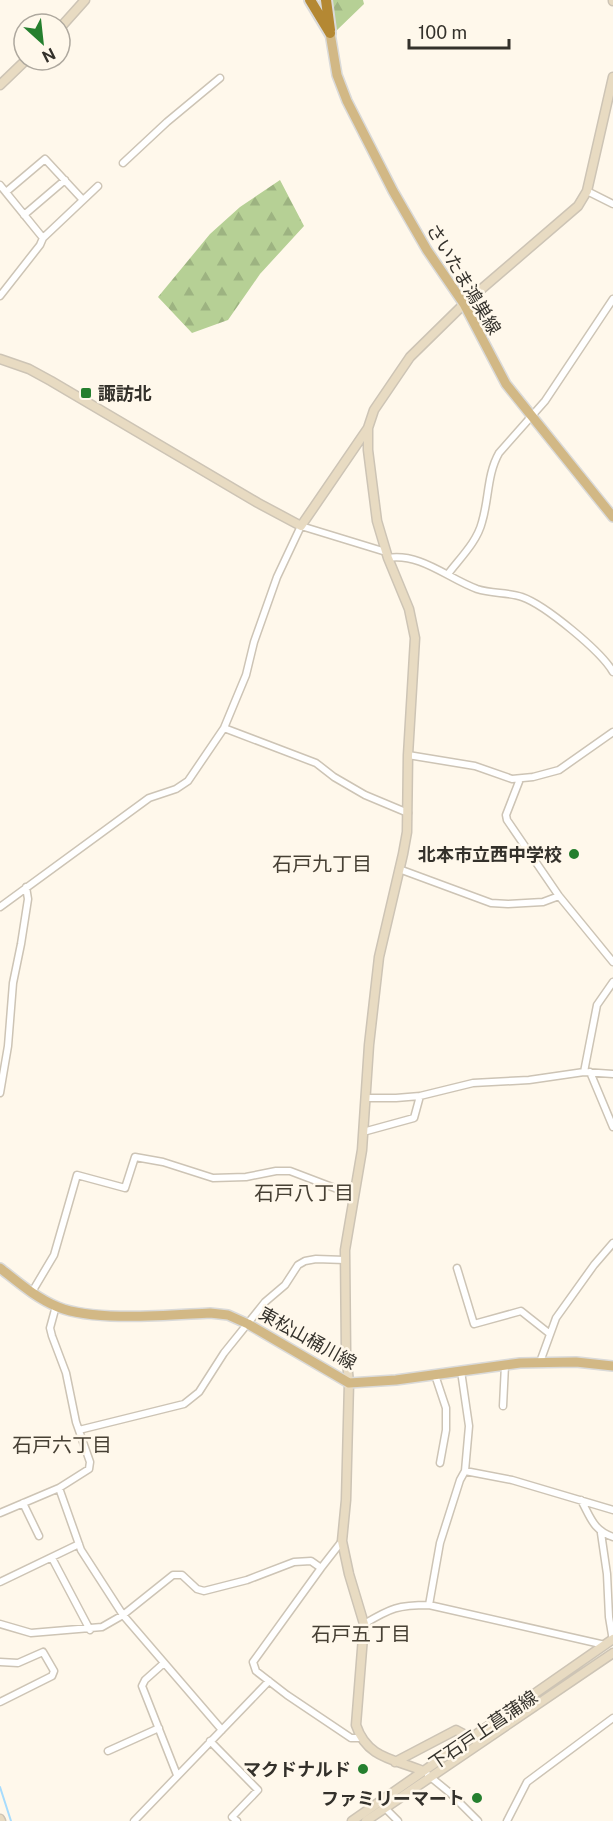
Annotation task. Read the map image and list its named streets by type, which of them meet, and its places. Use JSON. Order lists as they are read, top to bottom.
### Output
{
  "streets": {
    "main road": ["さいたま鴻巣線", "東松山桶川線"],
    "street": ["下石戸上菖蒲線"]
  },
  "districts": [
    "石戸九丁目",
    "石戸八丁目",
    "石戸六丁目",
    "石戸五丁目"
  ],
  "places": {
    "transit": ["諏訪北"],
    "other": ["北本市立西中学校", "マクドナルド", "ファミリーマート"]
  },
  "scale_bar": "100 m",
  "north": "bottom right"
}
